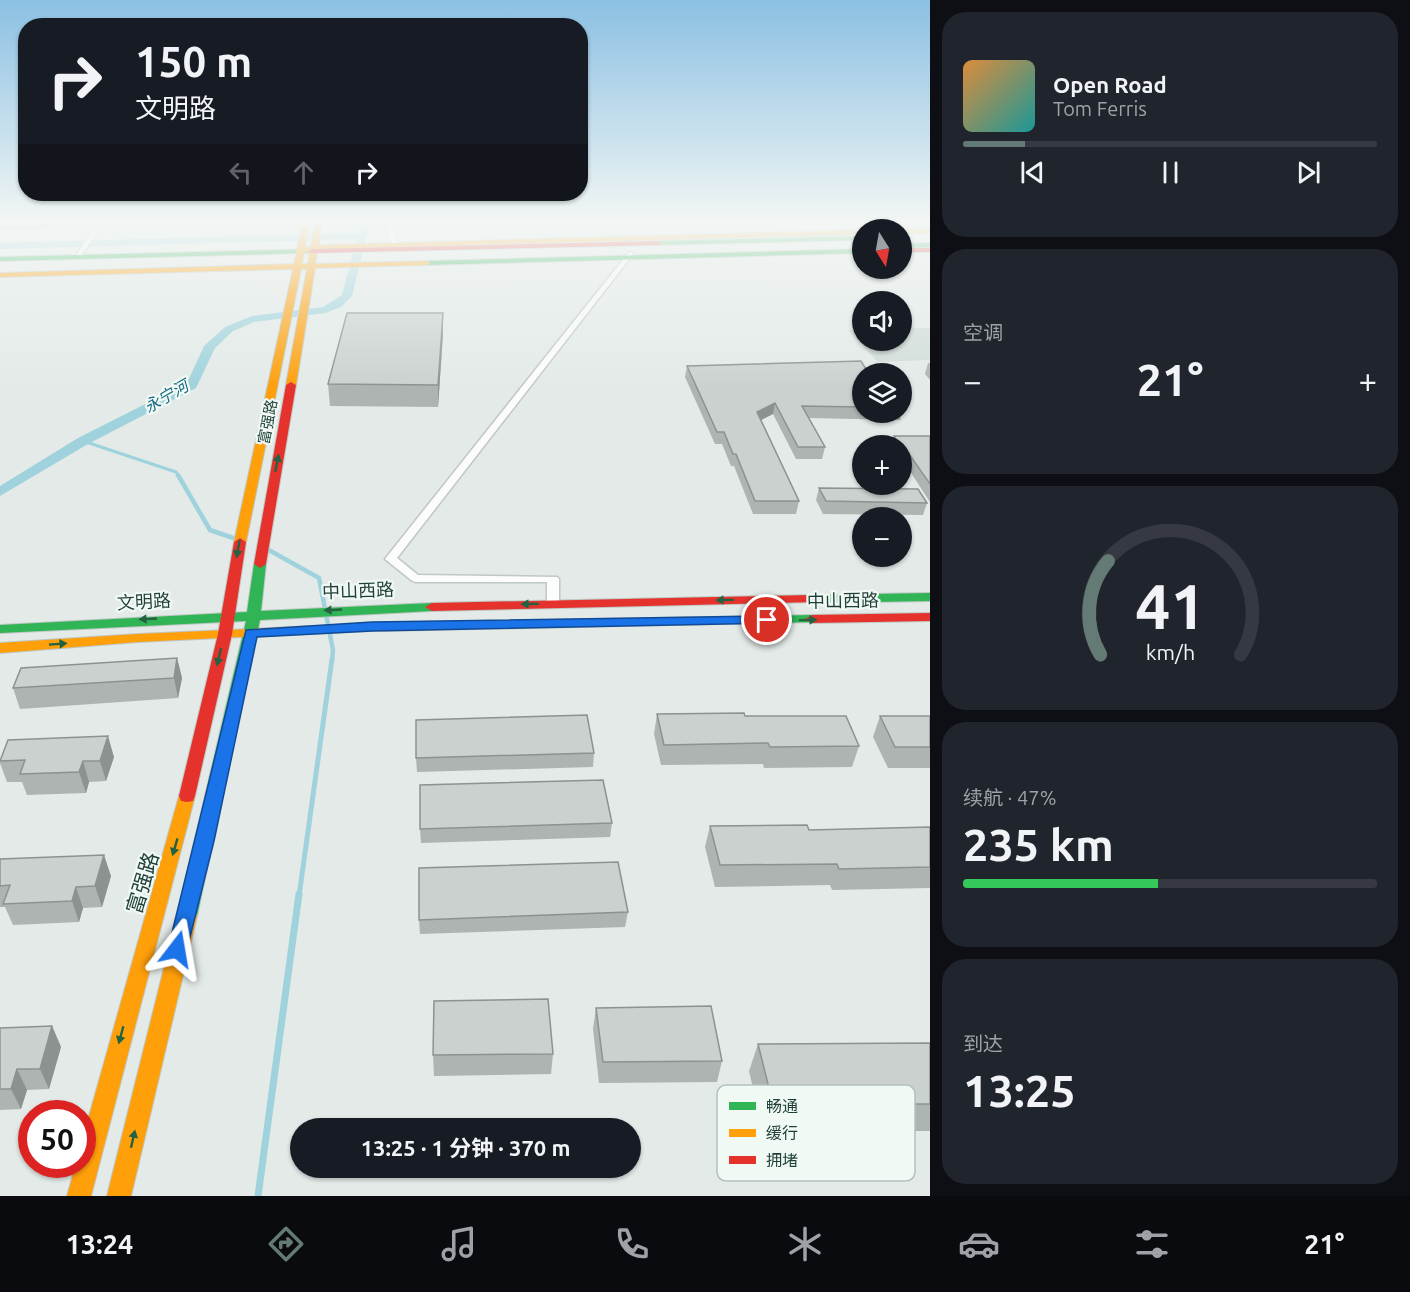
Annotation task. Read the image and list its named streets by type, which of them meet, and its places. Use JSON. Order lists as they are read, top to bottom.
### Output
{
  "streets": {
    "main road": ["富强路", "中山西路", "文明路"]
  },
  "crossings": [
    ["富强路", "文明路"],
    ["中山西路", "文明路"]
  ],
  "water": ["永宁河"],
  "legend": ["畅通", "缓行", "拥堵"],
  "north": "bottom",
  "page": {
    "turn": ["150 m", "文明路"],
    "song": ["Open Road", "Tom Ferris"],
    "map_buttons": ["+", "−"],
    "tile": [
      "空调",
      ["续航 · 47%", "235 km"],
      ["到达", "13:25"]
    ],
    "heat": ["−", "21°", "+"],
    "limit": "50",
    "trip": "13:25 · 1 分钟 · 370 m",
    "tabs": ["13:24", "21°"],
    "gauge": ["41", "km/h"]
  }
}
